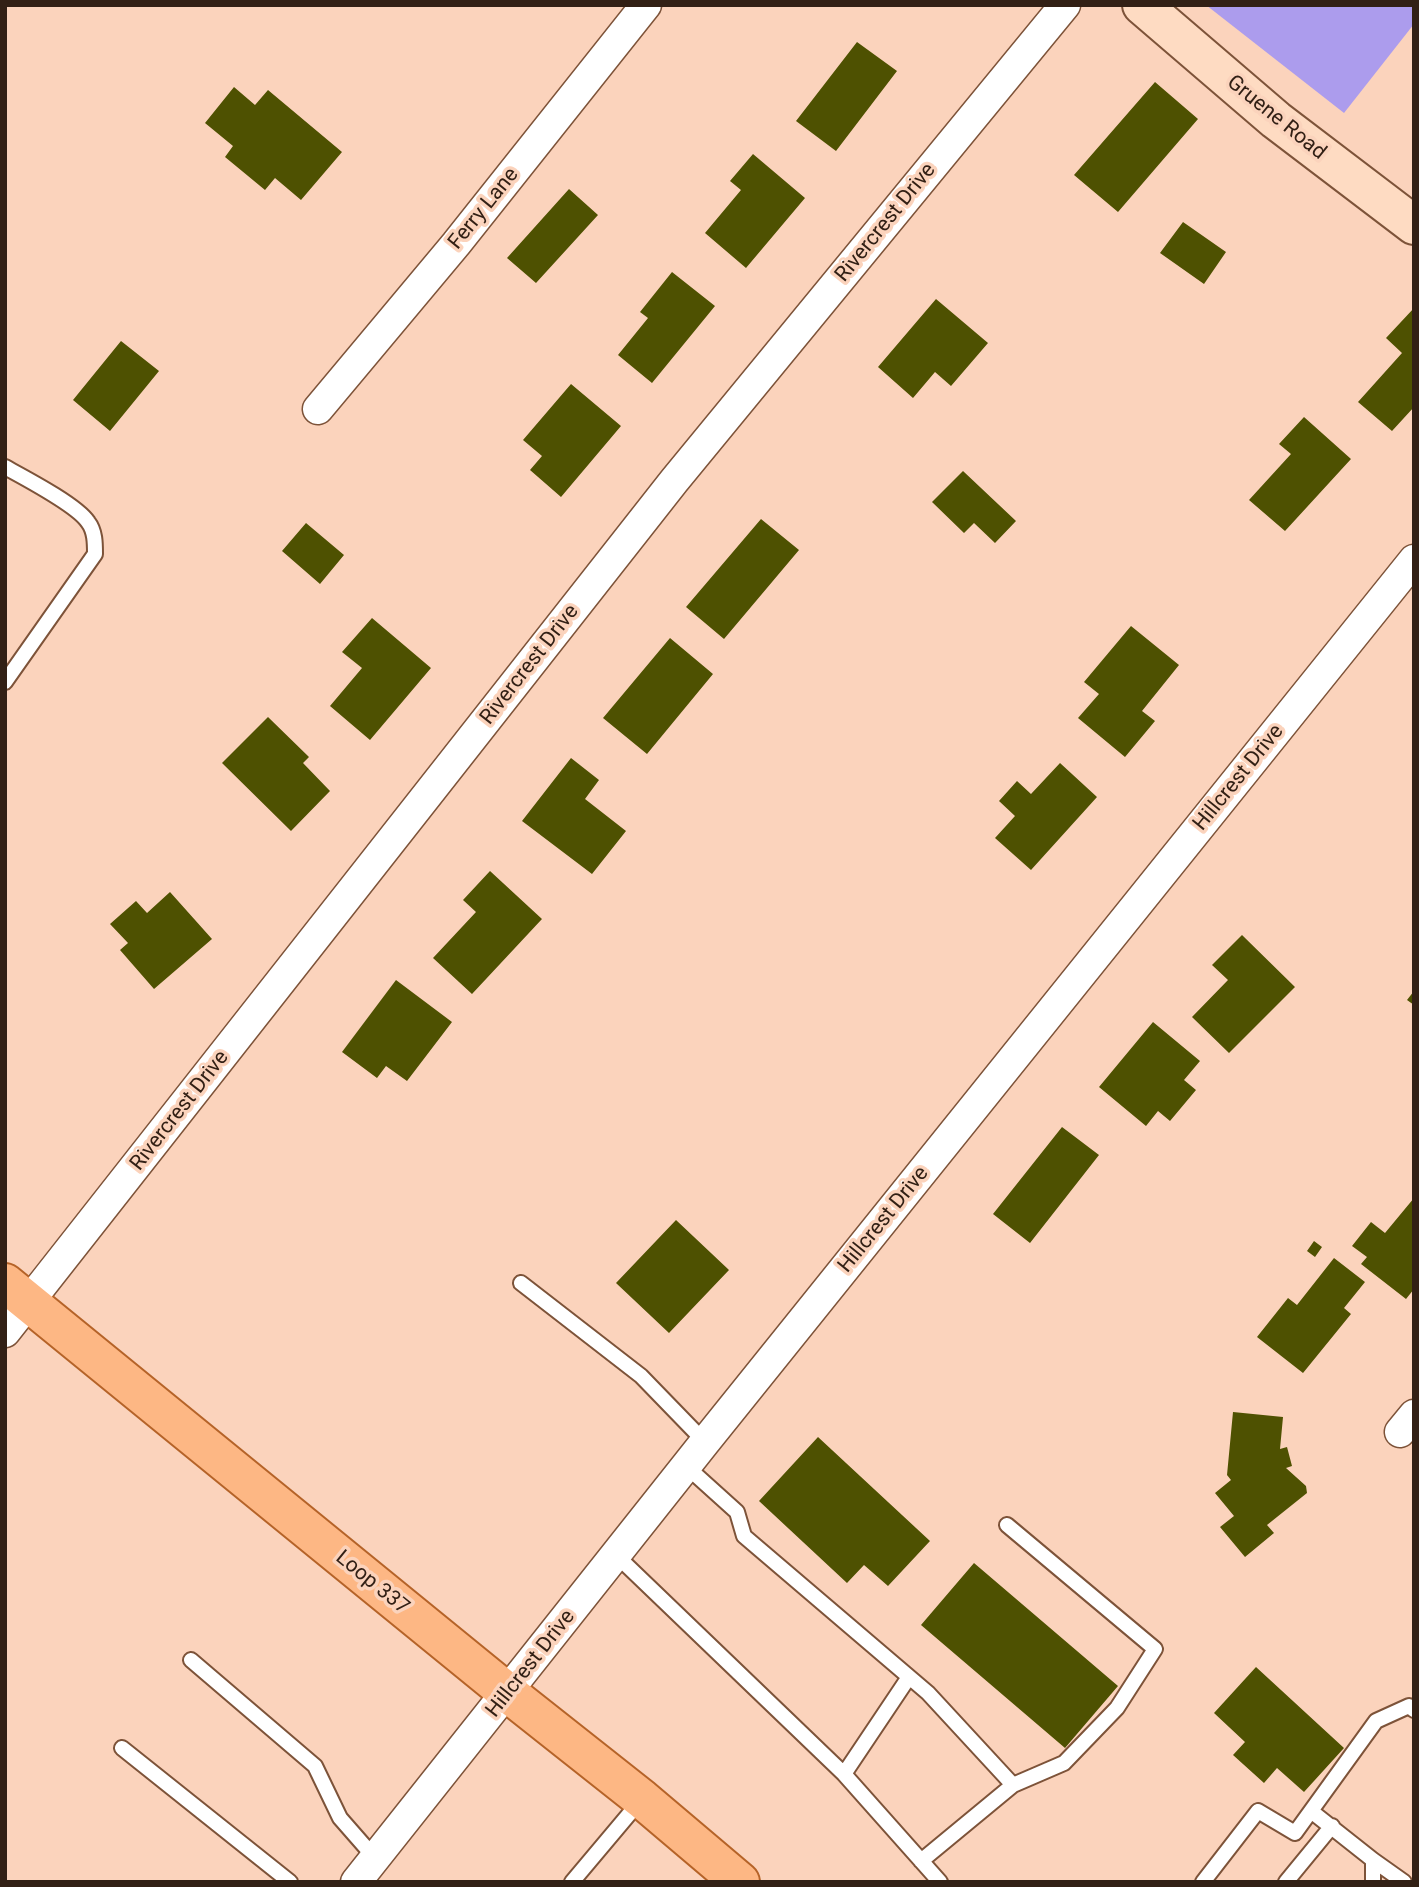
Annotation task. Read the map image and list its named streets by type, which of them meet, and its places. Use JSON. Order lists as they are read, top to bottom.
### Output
{
  "streets": {
    "main road": ["Loop 337"],
    "street": [
      "Gruene Road",
      "Ferry Lane",
      "Rivercrest Drive",
      "Hillcrest Drive"
    ]
  },
  "crossings": [
    ["Rivercrest Drive", "Loop 337"],
    ["Hillcrest Drive", "Loop 337"]
  ]
}
